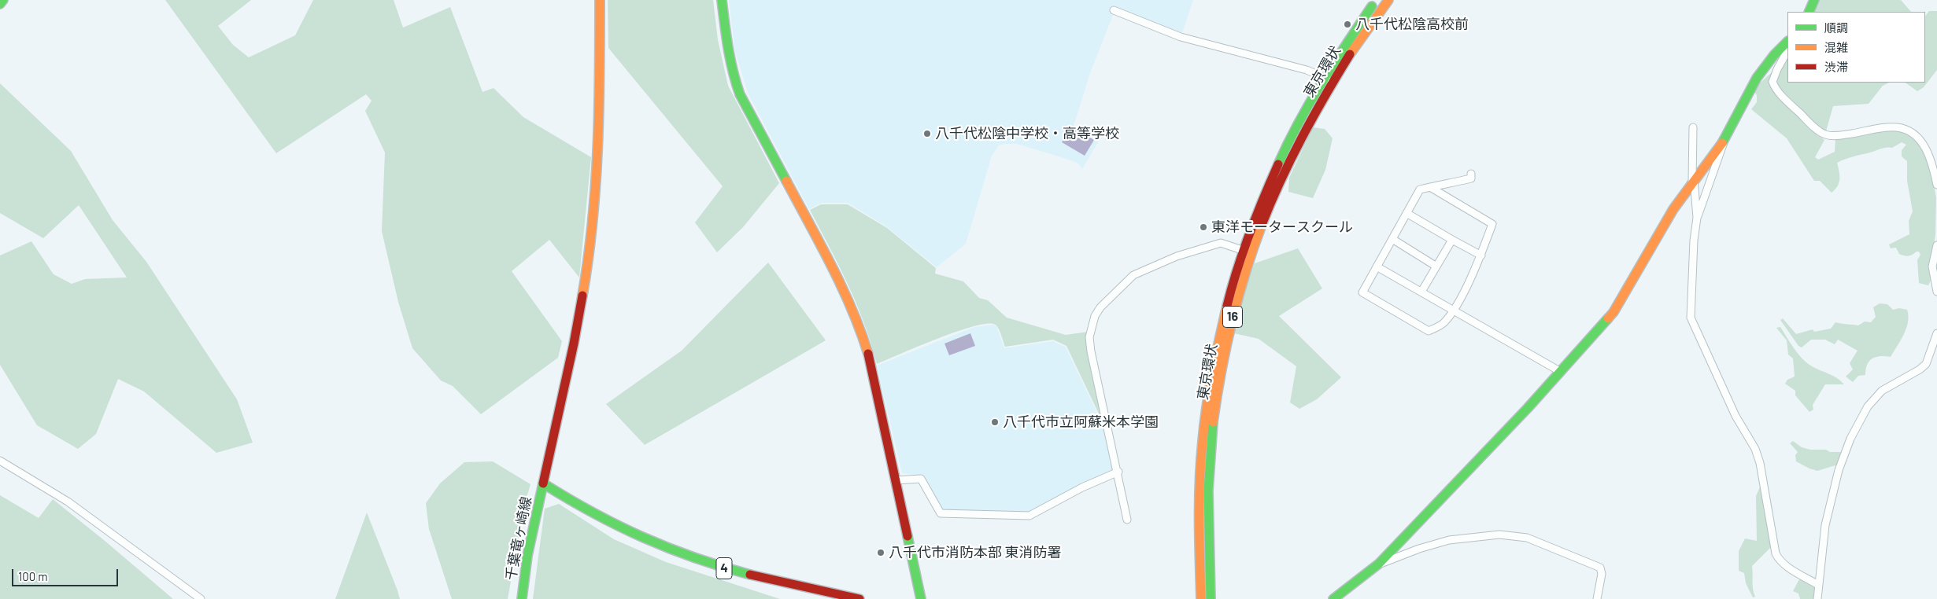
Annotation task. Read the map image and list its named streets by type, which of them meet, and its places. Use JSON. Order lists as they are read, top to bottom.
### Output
{
  "streets": {
    "main road": [
      "東京環状",
      "16",
      "千葉竜ヶ崎線",
      "4"
    ]
  },
  "crossings": [
    ["千葉竜ヶ崎線", "4"]
  ],
  "places": [
    "八千代松陰高校前",
    "八千代松陰中学校・高等学校",
    "東洋モータースクール",
    "八千代市立阿蘇米本学園",
    "八千代市消防本部 東消防署"
  ],
  "legend": ["順調", "混雑", "渋滞"],
  "scale_bar": "100 m"
}
